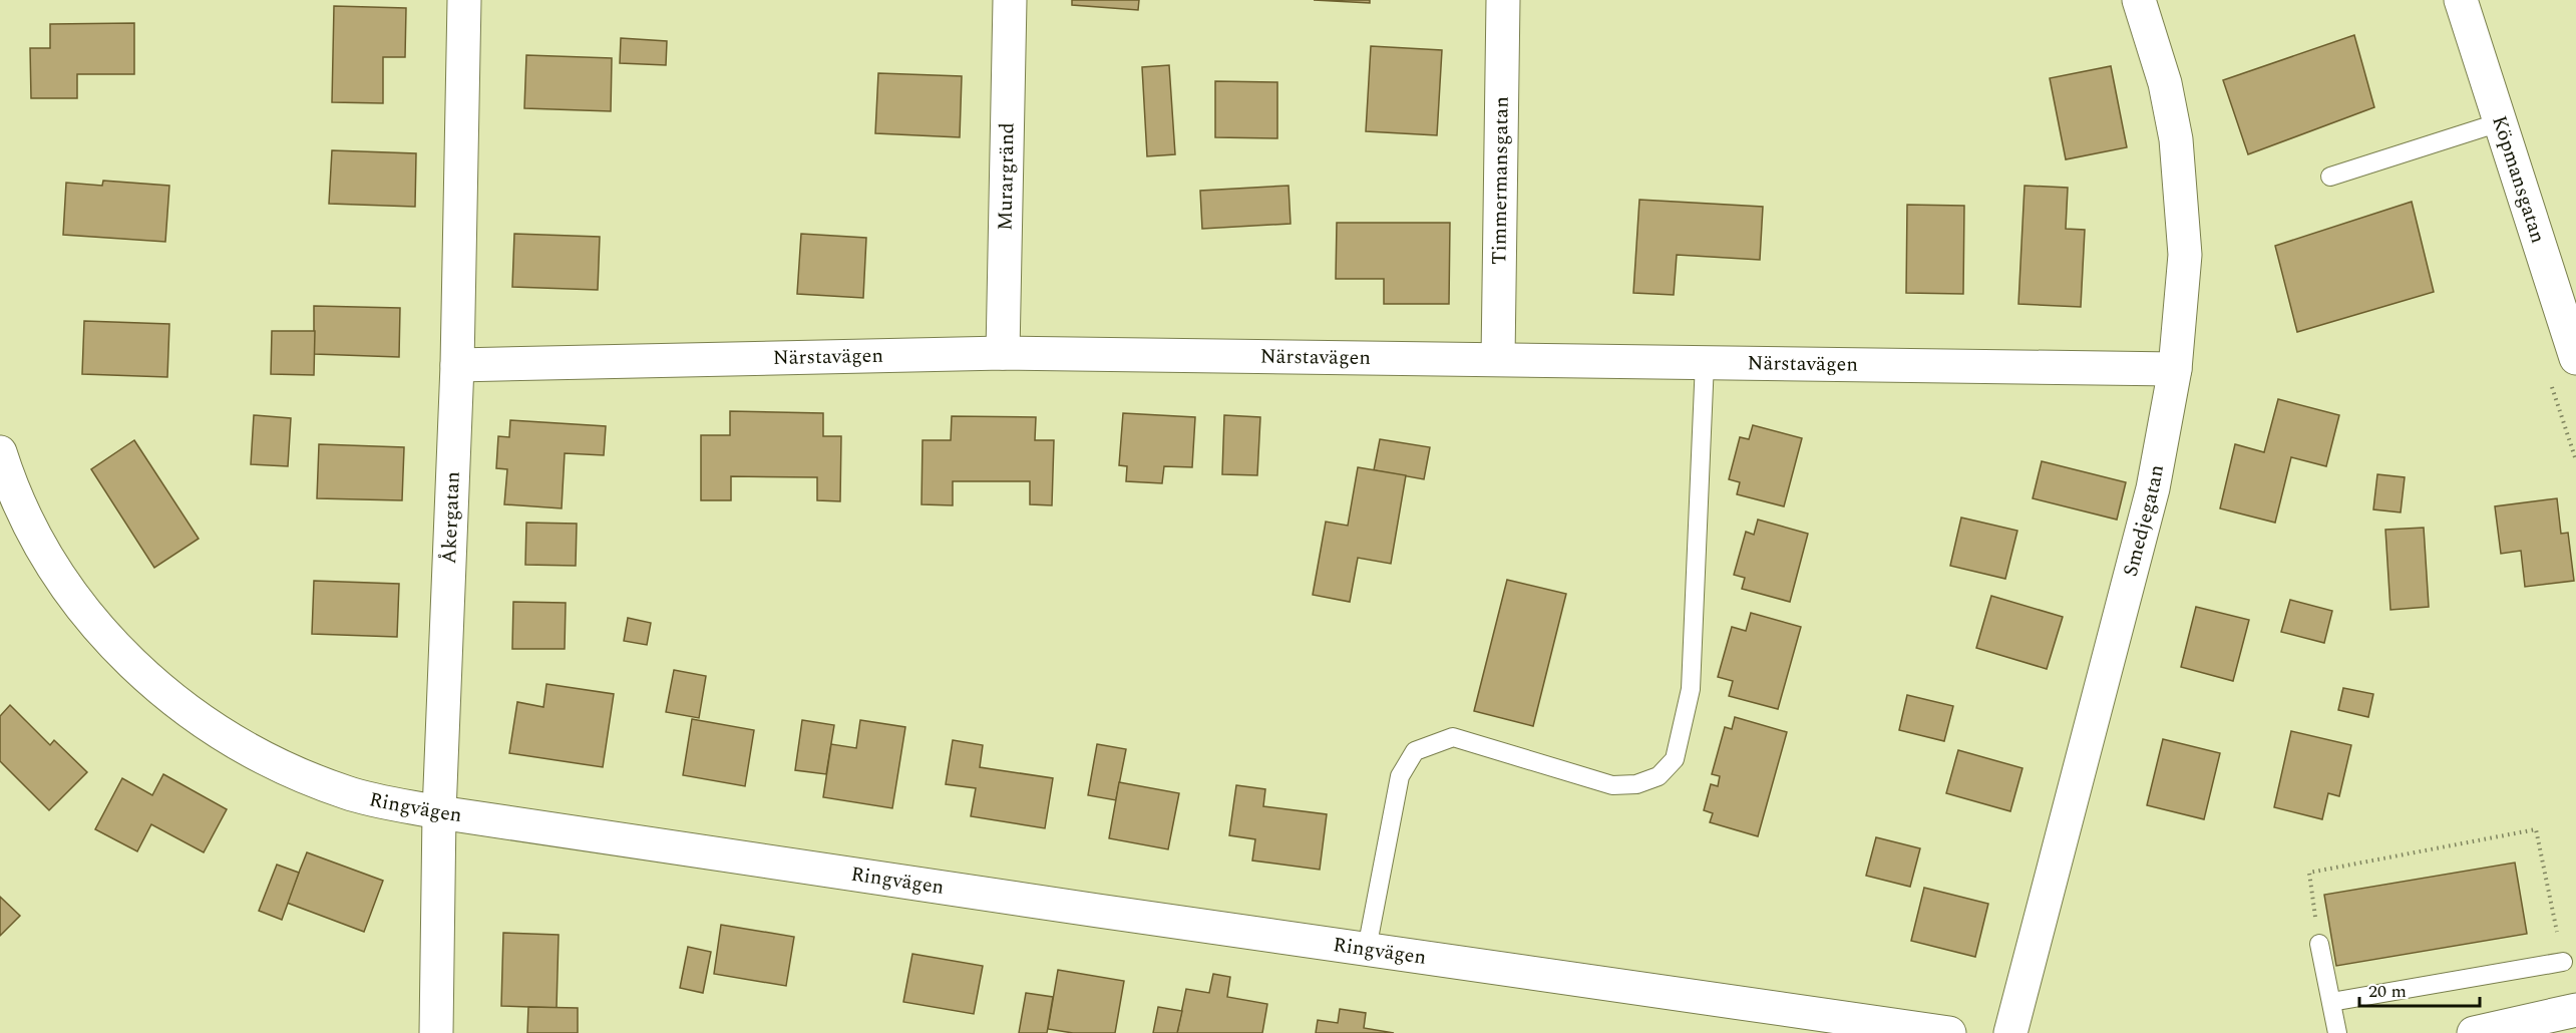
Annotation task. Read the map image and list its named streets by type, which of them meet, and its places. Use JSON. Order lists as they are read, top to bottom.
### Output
{
  "streets": {
    "street": [
      "Murargränd",
      "Timmermansgatan",
      "Köpmansgatan",
      "Närstavägen",
      "Åkergatan",
      "Smedjegatan",
      "Ringvägen"
    ]
  },
  "crossings": [
    ["Murargränd", "Närstavägen"],
    ["Timmermansgatan", "Närstavägen"],
    ["Närstavägen", "Åkergatan"],
    ["Närstavägen", "Smedjegatan"],
    ["Åkergatan", "Ringvägen"]
  ],
  "scale_bar": "20 m"
}
